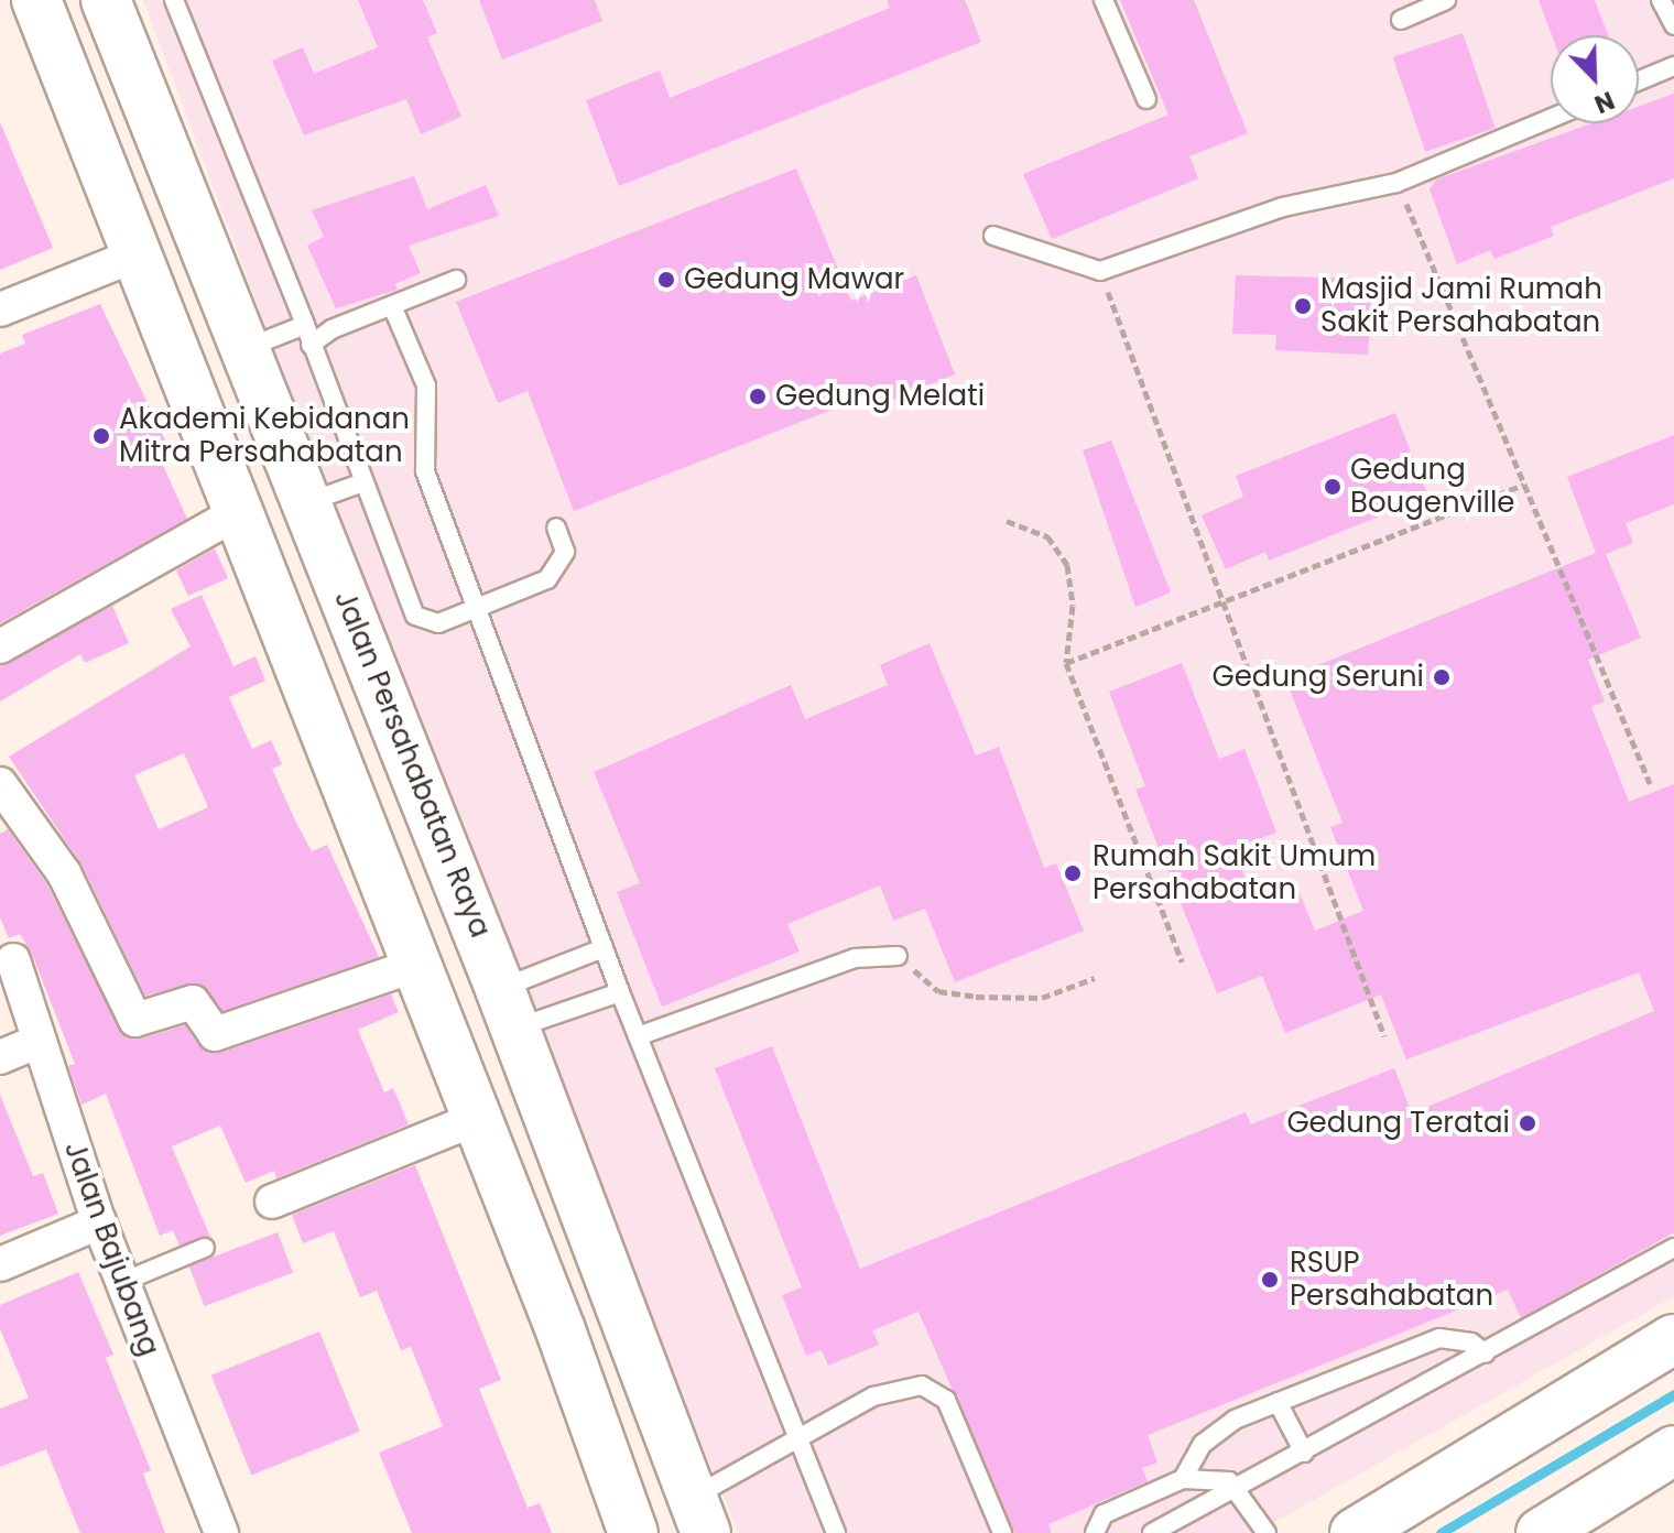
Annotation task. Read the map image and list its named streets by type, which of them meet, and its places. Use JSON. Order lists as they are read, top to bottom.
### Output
{
  "streets": {
    "street": ["Jalan Persahabatan Raya", "Jalan Bajubang"]
  },
  "places": [
    "Gedung Mawar",
    "Masjid Jami Rumah Sakit Persahabatan",
    "Gedung Melati",
    "Akademi Kebidanan Mitra Persahabatan",
    "Gedung Bougenville",
    "Gedung Seruni",
    "Rumah Sakit Umum Persahabatan",
    "Gedung Teratai",
    "RSUP Persahabatan"
  ],
  "north": "bottom right"
}
